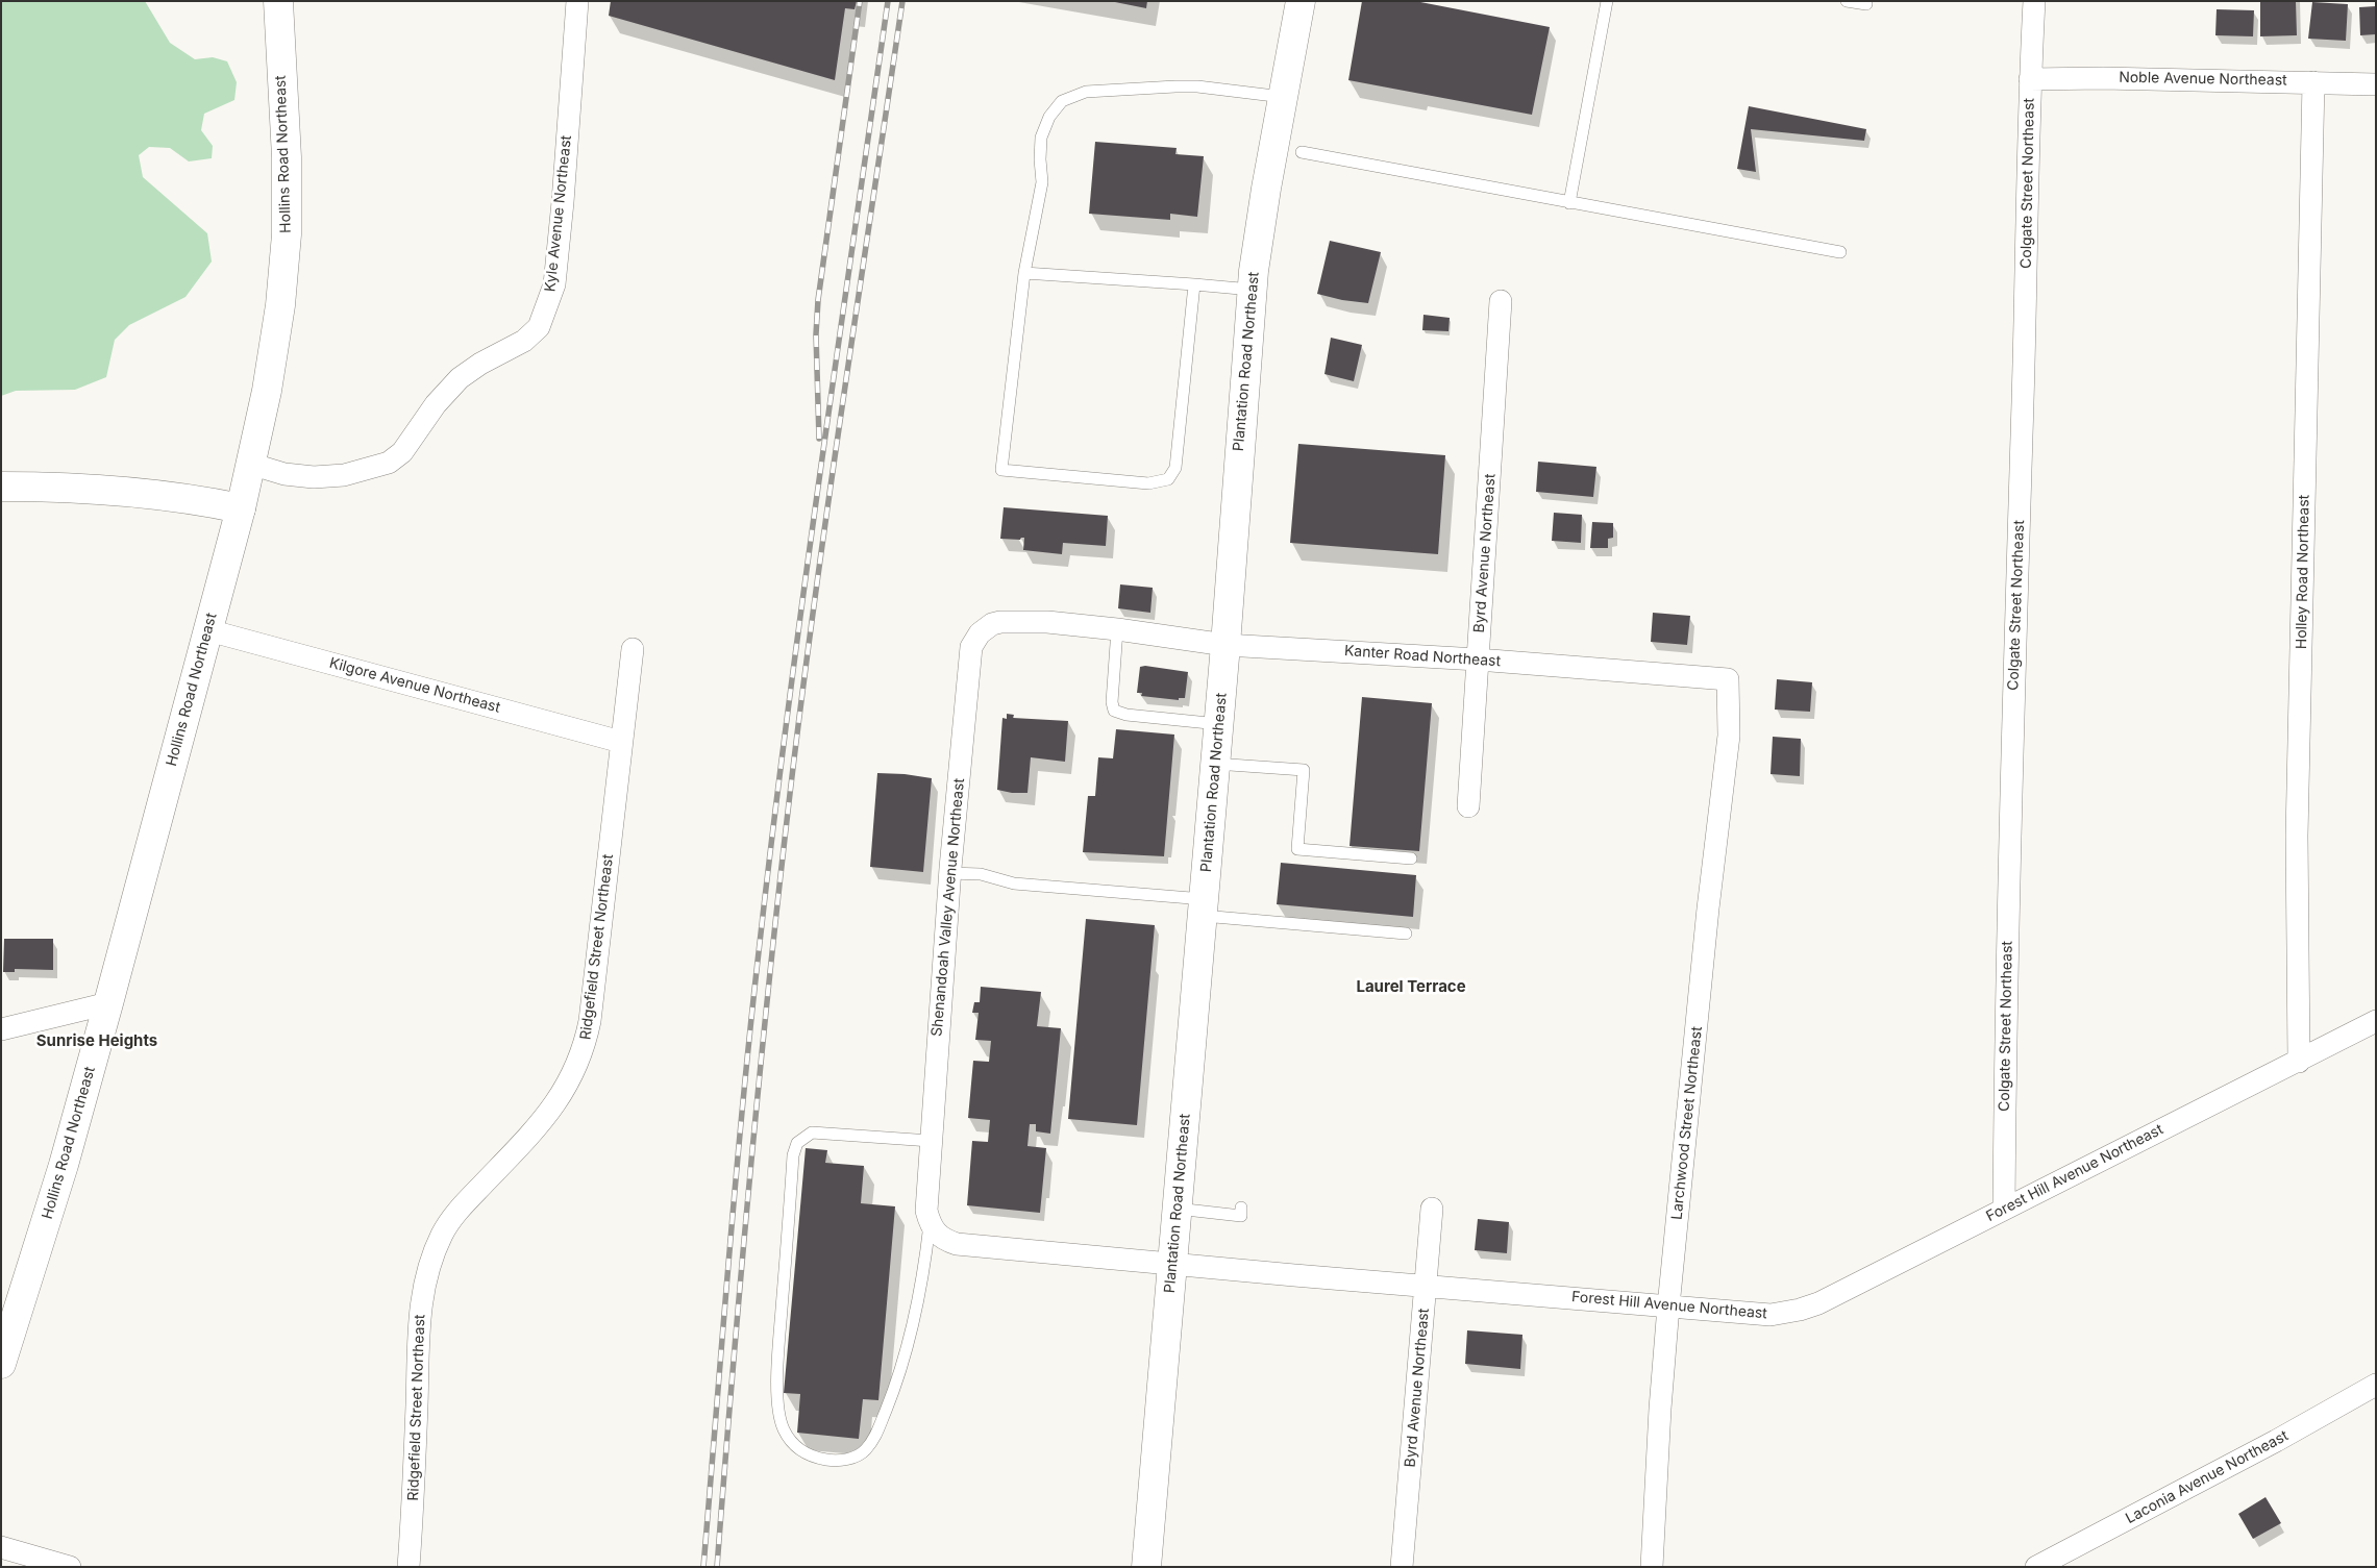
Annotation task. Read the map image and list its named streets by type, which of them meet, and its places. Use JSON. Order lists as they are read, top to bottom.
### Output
{
  "streets": {
    "street": [
      "Noble Avenue Northeast",
      "Hollins Road Northeast",
      "Colgate Street Northeast",
      "Kyle Avenue Northeast",
      "Plantation Road Northeast",
      "Byrd Avenue Northeast",
      "Holley Road Northeast",
      "Kanter Road Northeast",
      "Kilgore Avenue Northeast",
      "Shenandoah Valley Avenue Northeast",
      "Ridgefield Street Northeast",
      "Larchwood Street Northeast",
      "Forest Hill Avenue Northeast",
      "Laconia Avenue Northeast"
    ]
  },
  "crossings": [
    ["Noble Avenue Northeast", "Colgate Street Northeast"],
    ["Noble Avenue Northeast", "Holley Road Northeast"],
    ["Hollins Road Northeast", "Kyle Avenue Northeast"],
    ["Hollins Road Northeast", "Kilgore Avenue Northeast"],
    ["Colgate Street Northeast", "Forest Hill Avenue Northeast"],
    ["Plantation Road Northeast", "Kanter Road Northeast"],
    ["Plantation Road Northeast", "Forest Hill Avenue Northeast"],
    ["Byrd Avenue Northeast", "Kanter Road Northeast"],
    ["Byrd Avenue Northeast", "Forest Hill Avenue Northeast"],
    ["Holley Road Northeast", "Forest Hill Avenue Northeast"],
    ["Kanter Road Northeast", "Shenandoah Valley Avenue Northeast"],
    ["Kanter Road Northeast", "Larchwood Street Northeast"],
    ["Kilgore Avenue Northeast", "Ridgefield Street Northeast"],
    ["Shenandoah Valley Avenue Northeast", "Forest Hill Avenue Northeast"],
    ["Larchwood Street Northeast", "Forest Hill Avenue Northeast"]
  ],
  "districts": ["Laurel Terrace", "Sunrise Heights"]
}
